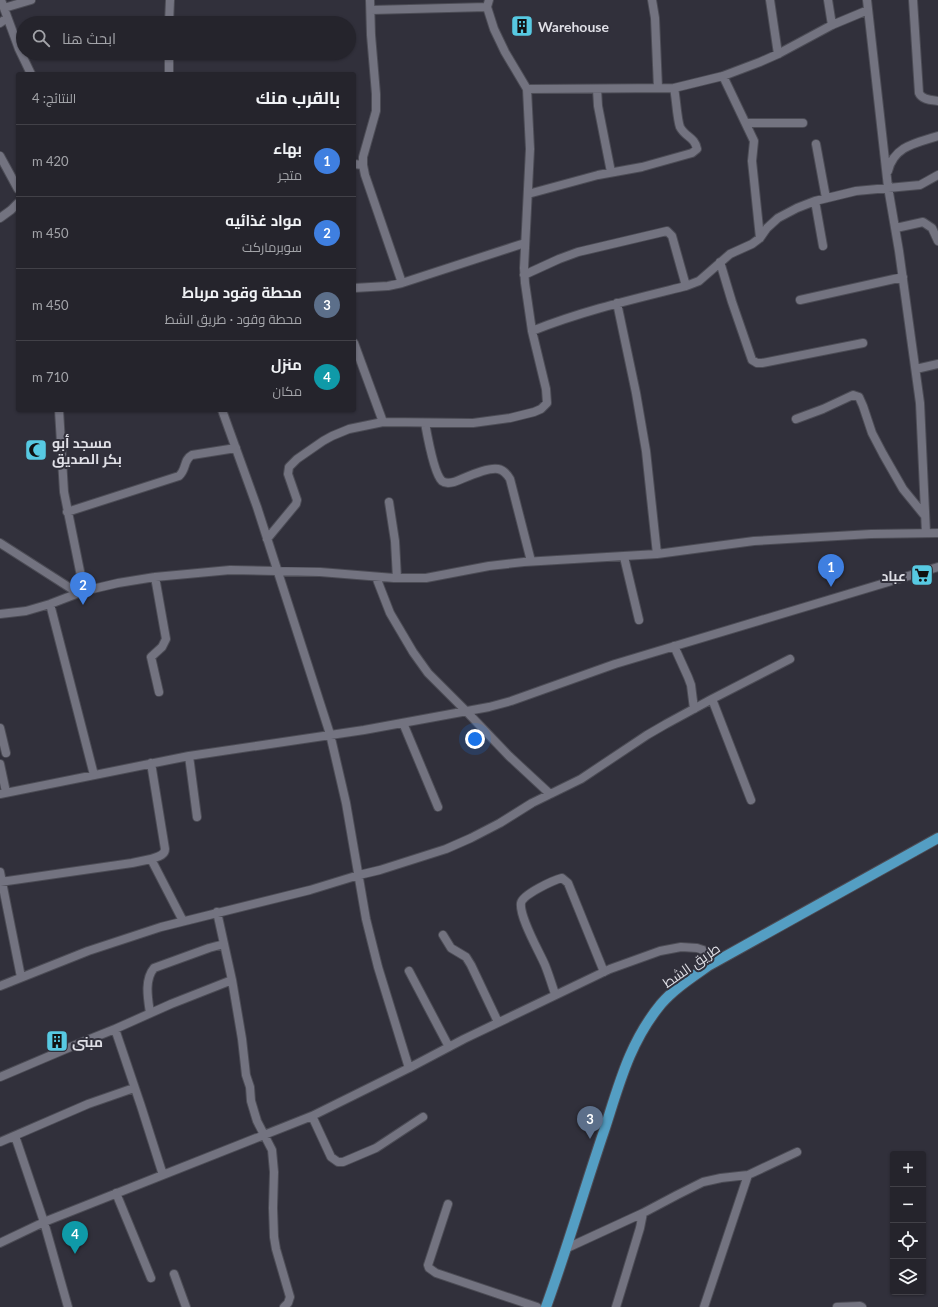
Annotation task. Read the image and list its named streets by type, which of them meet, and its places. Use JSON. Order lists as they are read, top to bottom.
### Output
{
  "streets": {
    "main road": ["طريق الشط"]
  },
  "places": {
    "building": ["Warehouse", "مبنى"],
    "mosque": ["مسجد أبو بكر الصديق"],
    "supermarket": ["عباد"]
  },
  "page": {
    "search": "ابحث هنا",
    "heading": ["بالقرب منك", "النتائج: 4"],
    "list": [
      {
        "mark": "1",
        "name": "بهاء",
        "note": "متجر",
        "value": "420 m"
      },
      {
        "mark": "2",
        "name": "مواد غذائيه",
        "note": "سوبرماركت",
        "value": "450 m"
      },
      {
        "mark": "3",
        "name": "محطة وقود مرباط",
        "note": "محطة وقود · طريق الشط",
        "value": "450 m"
      },
      {
        "mark": "4",
        "name": "منزل",
        "note": "مكان",
        "value": "710 m"
      }
    ],
    "pins": [
      "1",
      "2",
      "3",
      "4"
    ],
    "map_buttons": ["+", "−"]
  }
}
